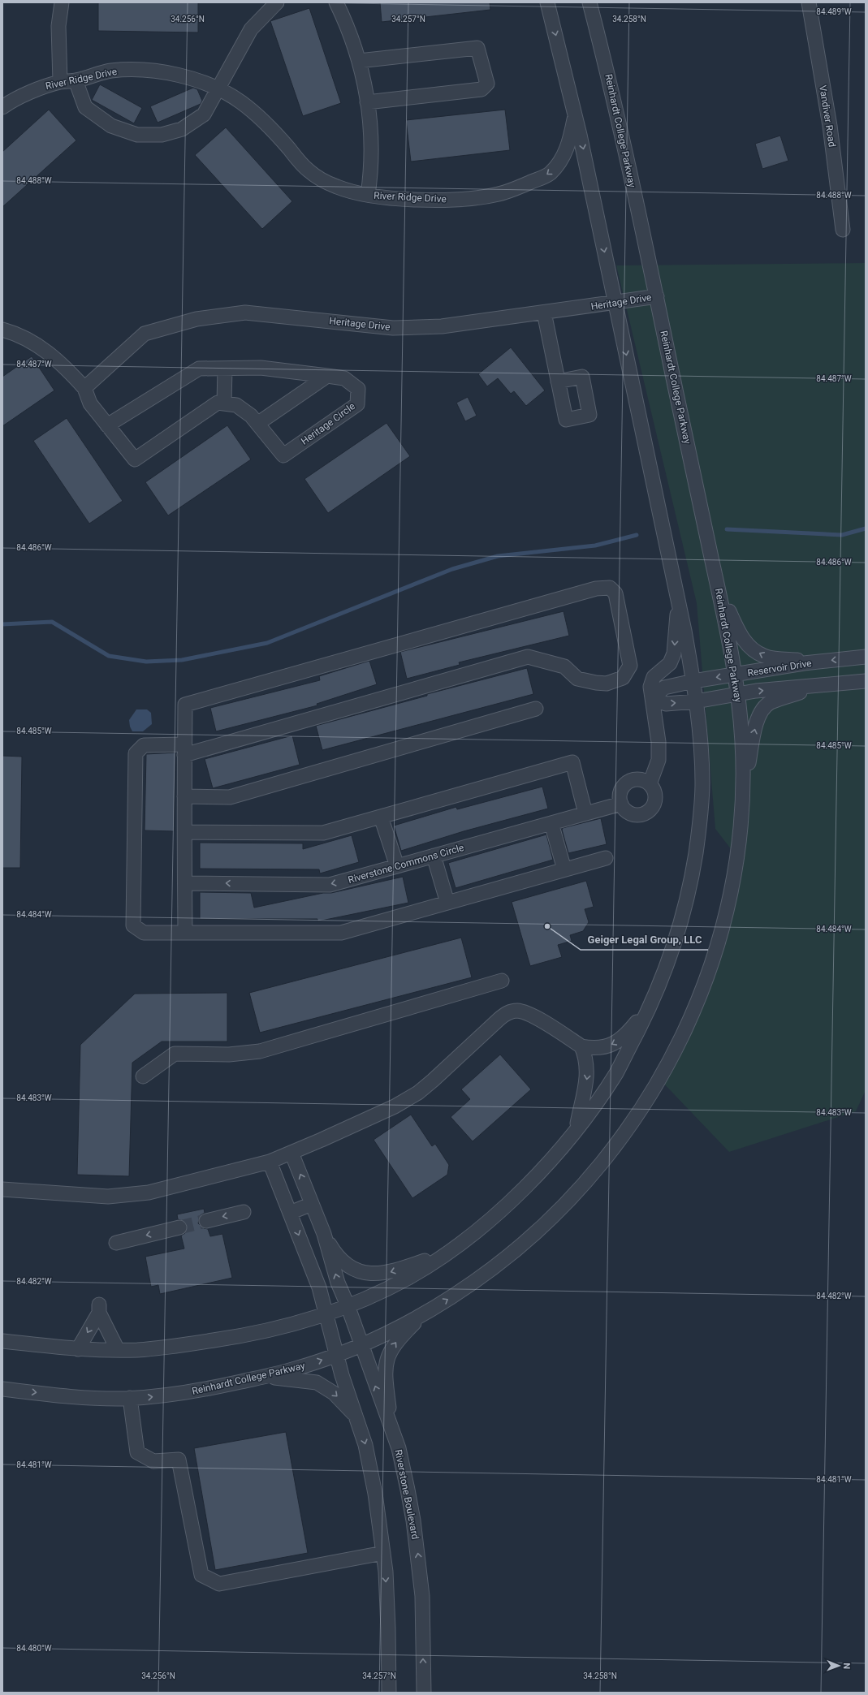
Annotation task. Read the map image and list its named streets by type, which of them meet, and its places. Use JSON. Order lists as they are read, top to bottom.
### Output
{
  "streets": {
    "street": [
      "River Ridge Drive",
      "Vandiver Road",
      "Reinhardt College Parkway",
      "Heritage Drive",
      "Heritage Circle",
      "Reservoir Drive",
      "Riverstone Commons Circle",
      "Riverstone Boulevard"
    ]
  },
  "crossings": [
    ["Reinhardt College Parkway", "Heritage Drive"],
    ["Reinhardt College Parkway", "Reservoir Drive"],
    ["Reinhardt College Parkway", "Riverstone Boulevard"]
  ],
  "places": ["Geiger Legal Group, LLC"],
  "north": "right",
  "coordinates": [
    "84.489°W",
    "34.256°N",
    "34.257°N",
    "34.258°N",
    "84.488°W",
    "84.487°W",
    "84.486°W",
    "84.485°W",
    "84.484°W",
    "84.483°W",
    "84.482°W",
    "84.481°W",
    "84.480°W"
  ]
}
